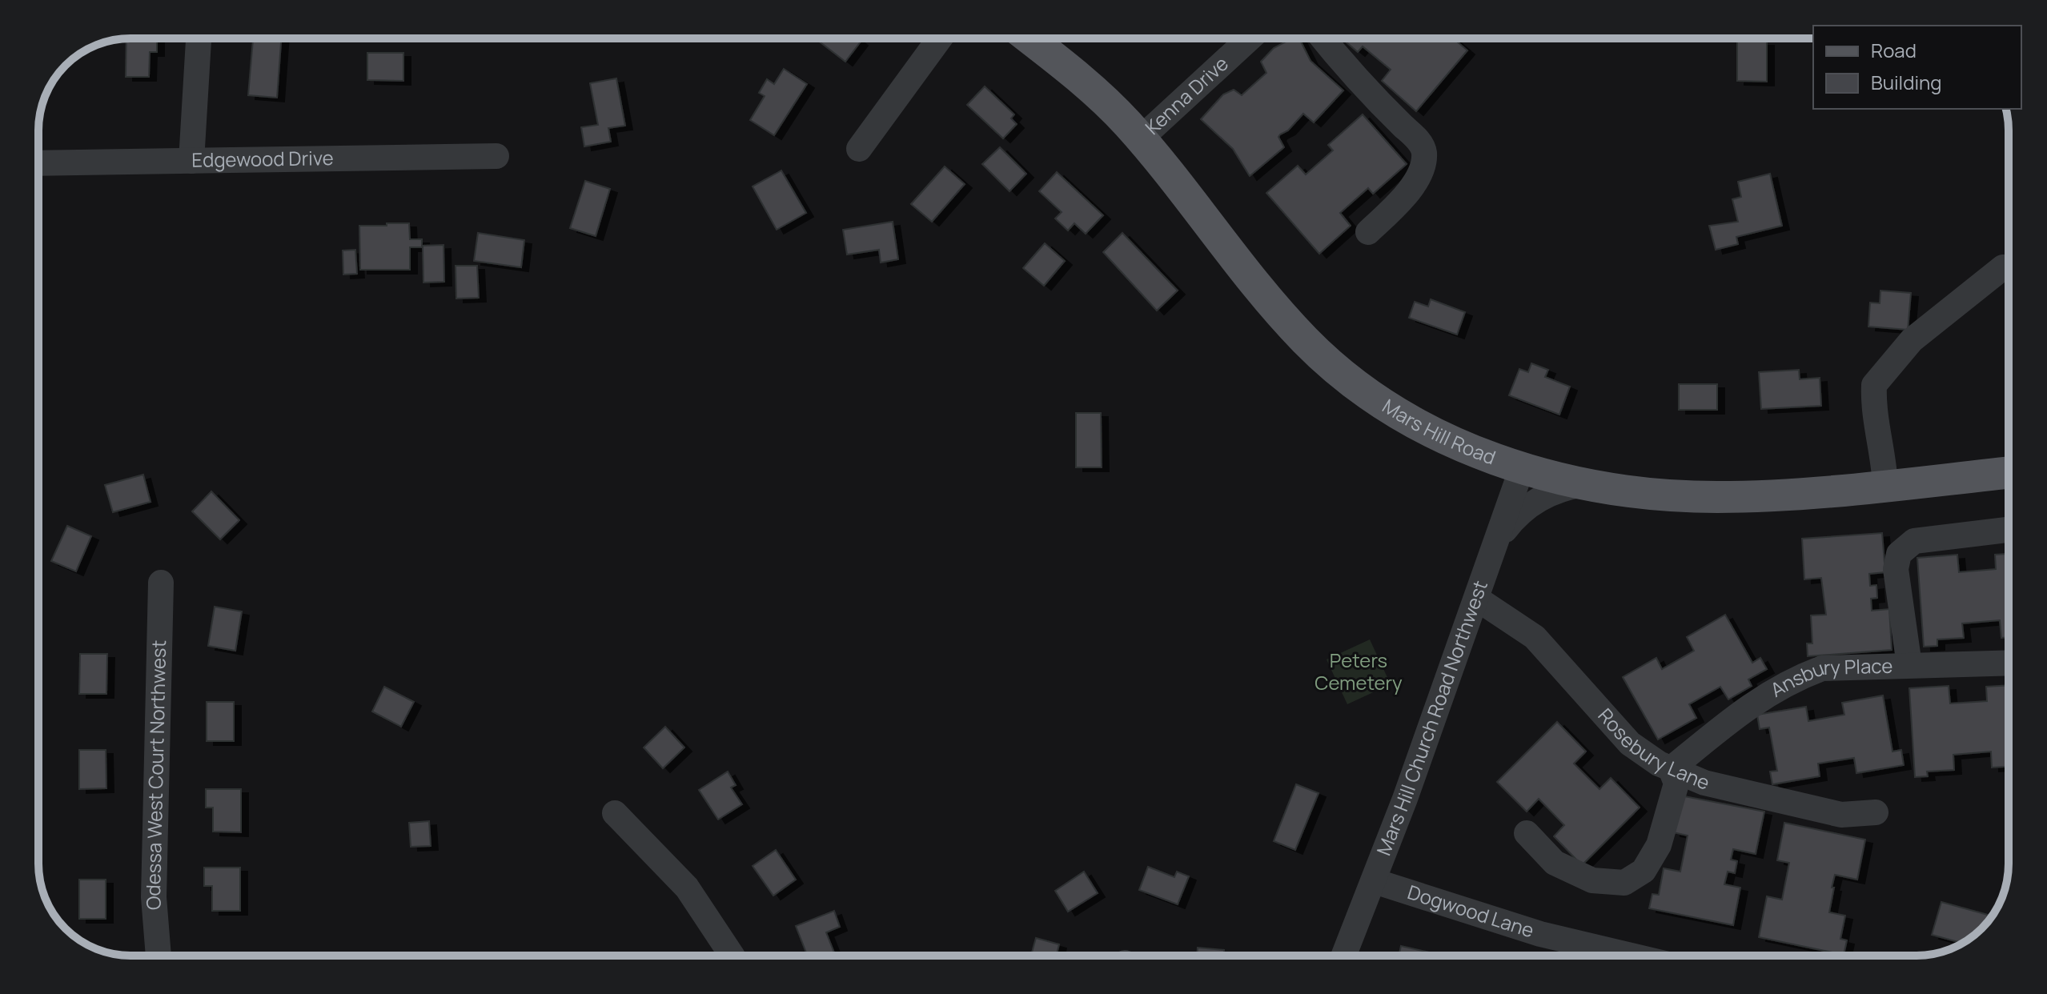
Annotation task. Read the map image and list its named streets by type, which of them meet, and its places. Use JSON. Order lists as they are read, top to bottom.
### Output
{
  "streets": {
    "main road": ["Mars Hill Road"],
    "street": [
      "Kenna Drive",
      "Edgewood Drive",
      "Ansbury Place",
      "Mars Hill Church Road Northwest",
      "Rosebury Lane",
      "Odessa West Court Northwest",
      "Dogwood Lane"
    ]
  },
  "crossings": [
    ["Kenna Drive", "Mars Hill Road"],
    ["Mars Hill Road", "Mars Hill Church Road Northwest"],
    ["Ansbury Place", "Rosebury Lane"],
    ["Mars Hill Church Road Northwest", "Rosebury Lane"],
    ["Mars Hill Church Road Northwest", "Dogwood Lane"]
  ],
  "parks": ["Peters Cemetery"],
  "legend": ["Road", "Building"]
}
